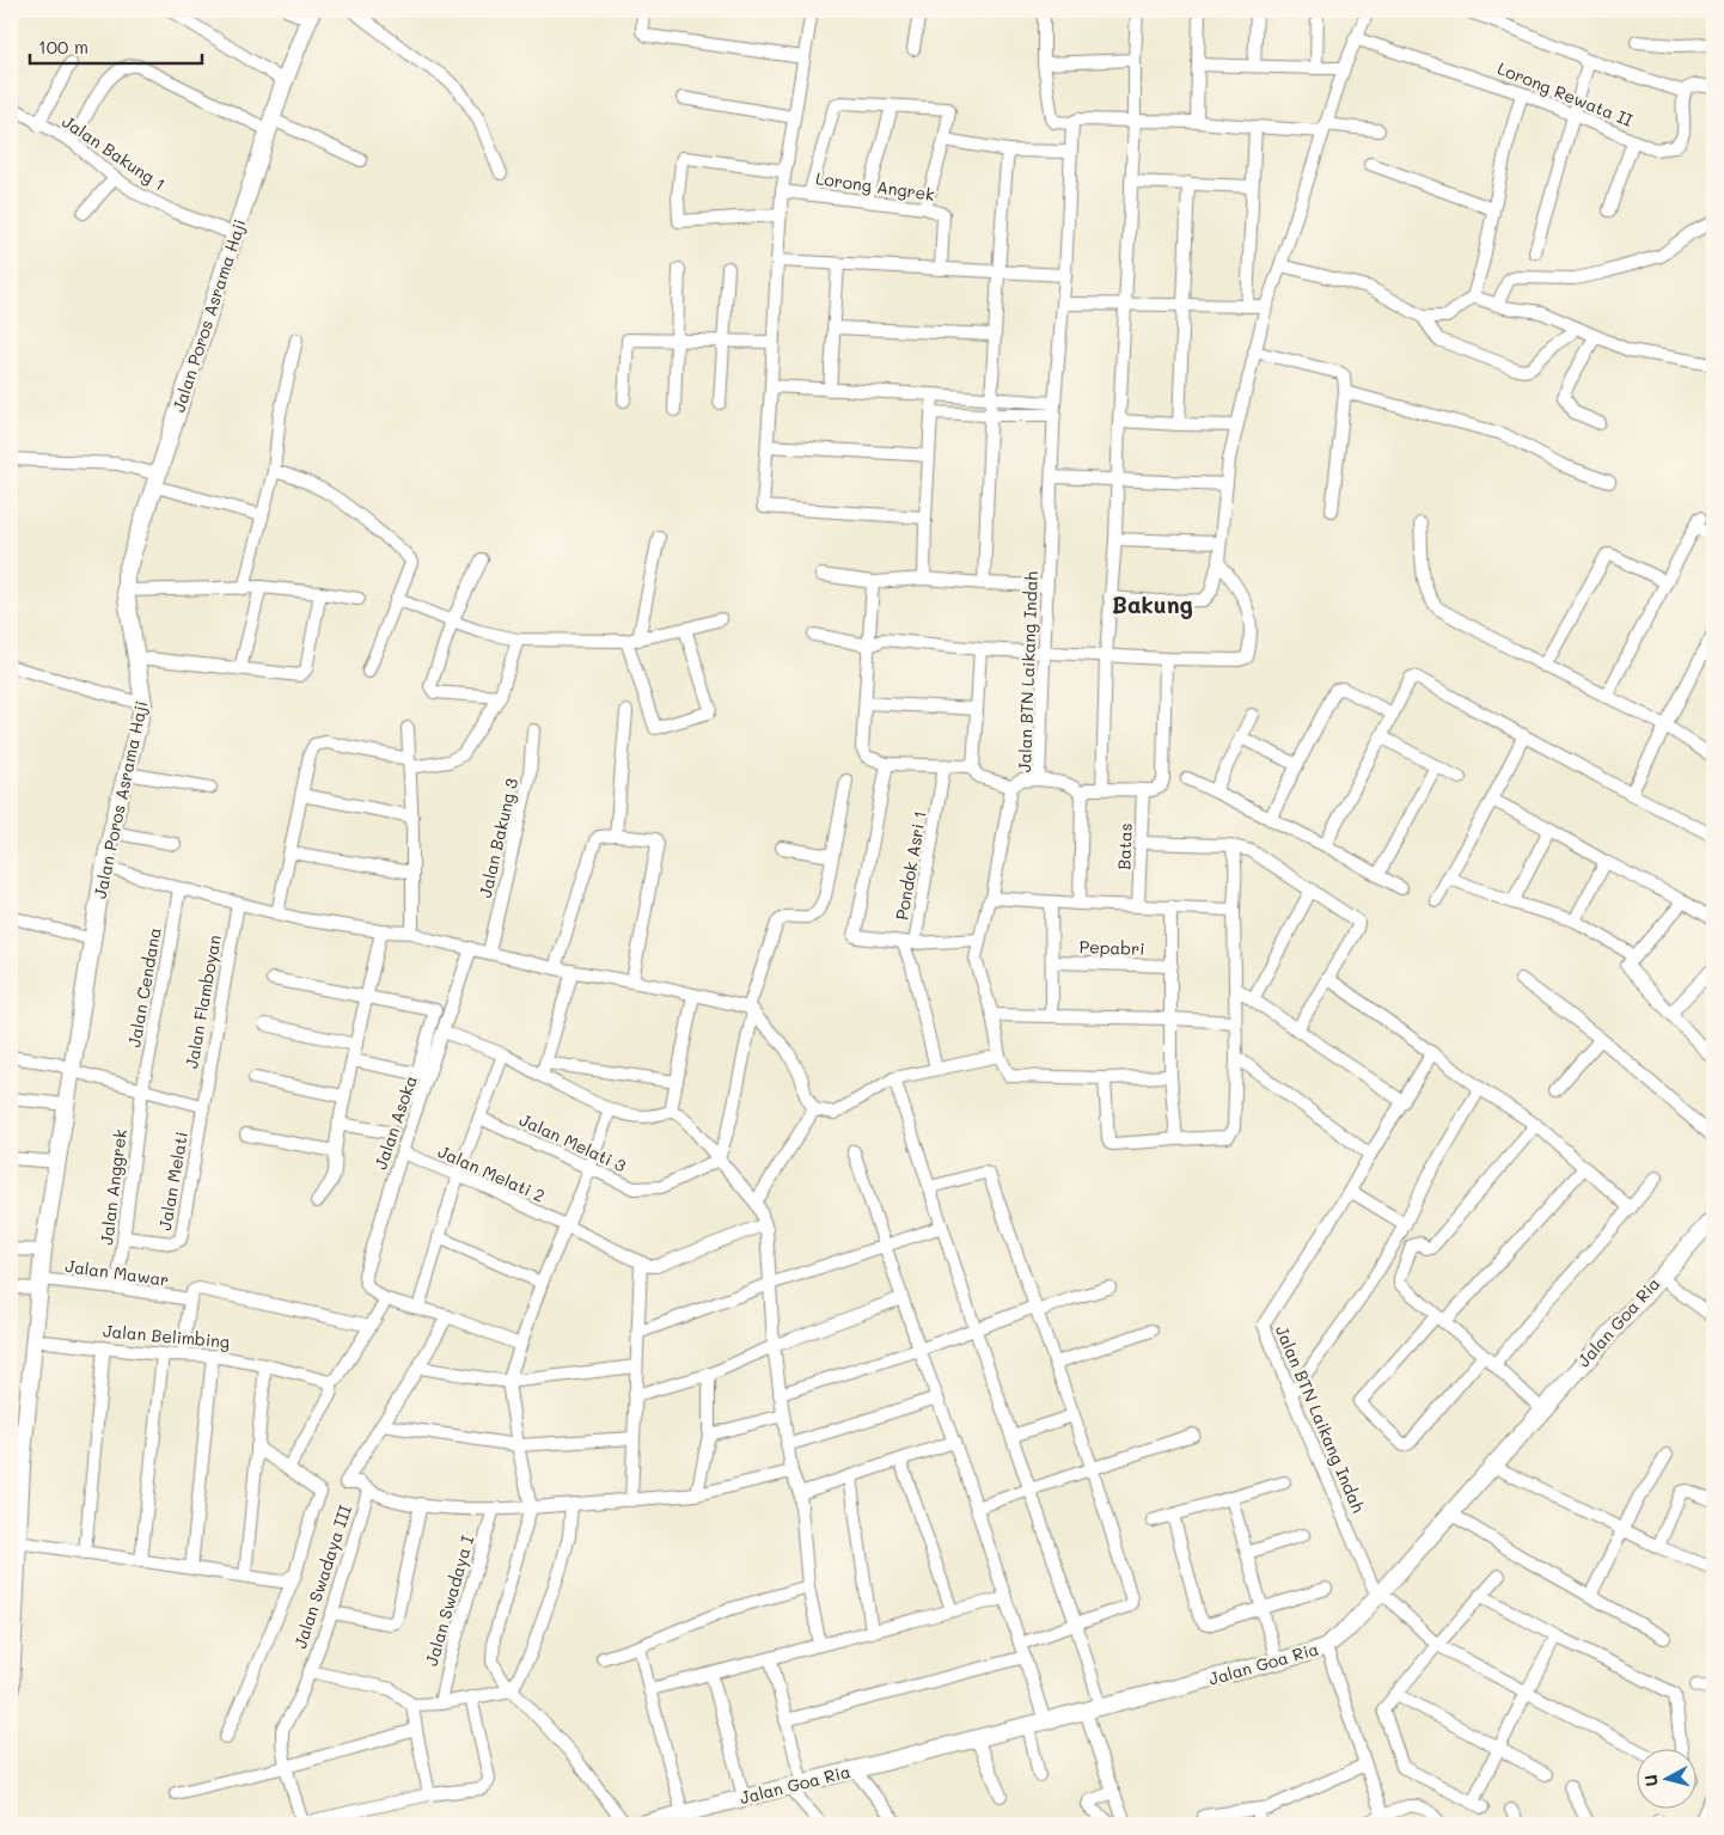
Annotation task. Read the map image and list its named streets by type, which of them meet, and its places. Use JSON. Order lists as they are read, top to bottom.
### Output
{
  "streets": {
    "street": [
      "Lorong Rewata II",
      "Jalan Bakung 1",
      "Lorong Angrek",
      "Jalan Poros Asrama Haji",
      "Jalan BTN Laikang Indah",
      "Jalan Bakung 3",
      "Batas",
      "Pondok Asri 1",
      "Pepabri",
      "Jalan Cendana",
      "Jalan Flamboyan",
      "Jalan Asoka",
      "Jalan Melati 3",
      "Jalan Melati 2",
      "Jalan Melati",
      "Jalan Anggrek",
      "Jalan Mawar",
      "Jalan Goa Ria",
      "Jalan Belimbing",
      "Jalan Swadaya III",
      "Jalan Swadaya I"
    ]
  },
  "crossings": [
    ["Jalan Bakung 1", "Jalan Poros Asrama Haji"],
    ["Jalan Poros Asrama Haji", "Jalan Mawar"],
    ["Jalan Poros Asrama Haji", "Jalan Belimbing"],
    ["Jalan BTN Laikang Indah", "Jalan Goa Ria"],
    ["Jalan Cendana", "Jalan Anggrek"],
    ["Jalan Flamboyan", "Jalan Melati"],
    ["Jalan Asoka", "Jalan Melati 2"],
    ["Jalan Melati", "Jalan Anggrek"],
    ["Jalan Anggrek", "Jalan Mawar"]
  ],
  "districts": ["Bakung"],
  "scale_bar": "100 m",
  "north": "left"
}
